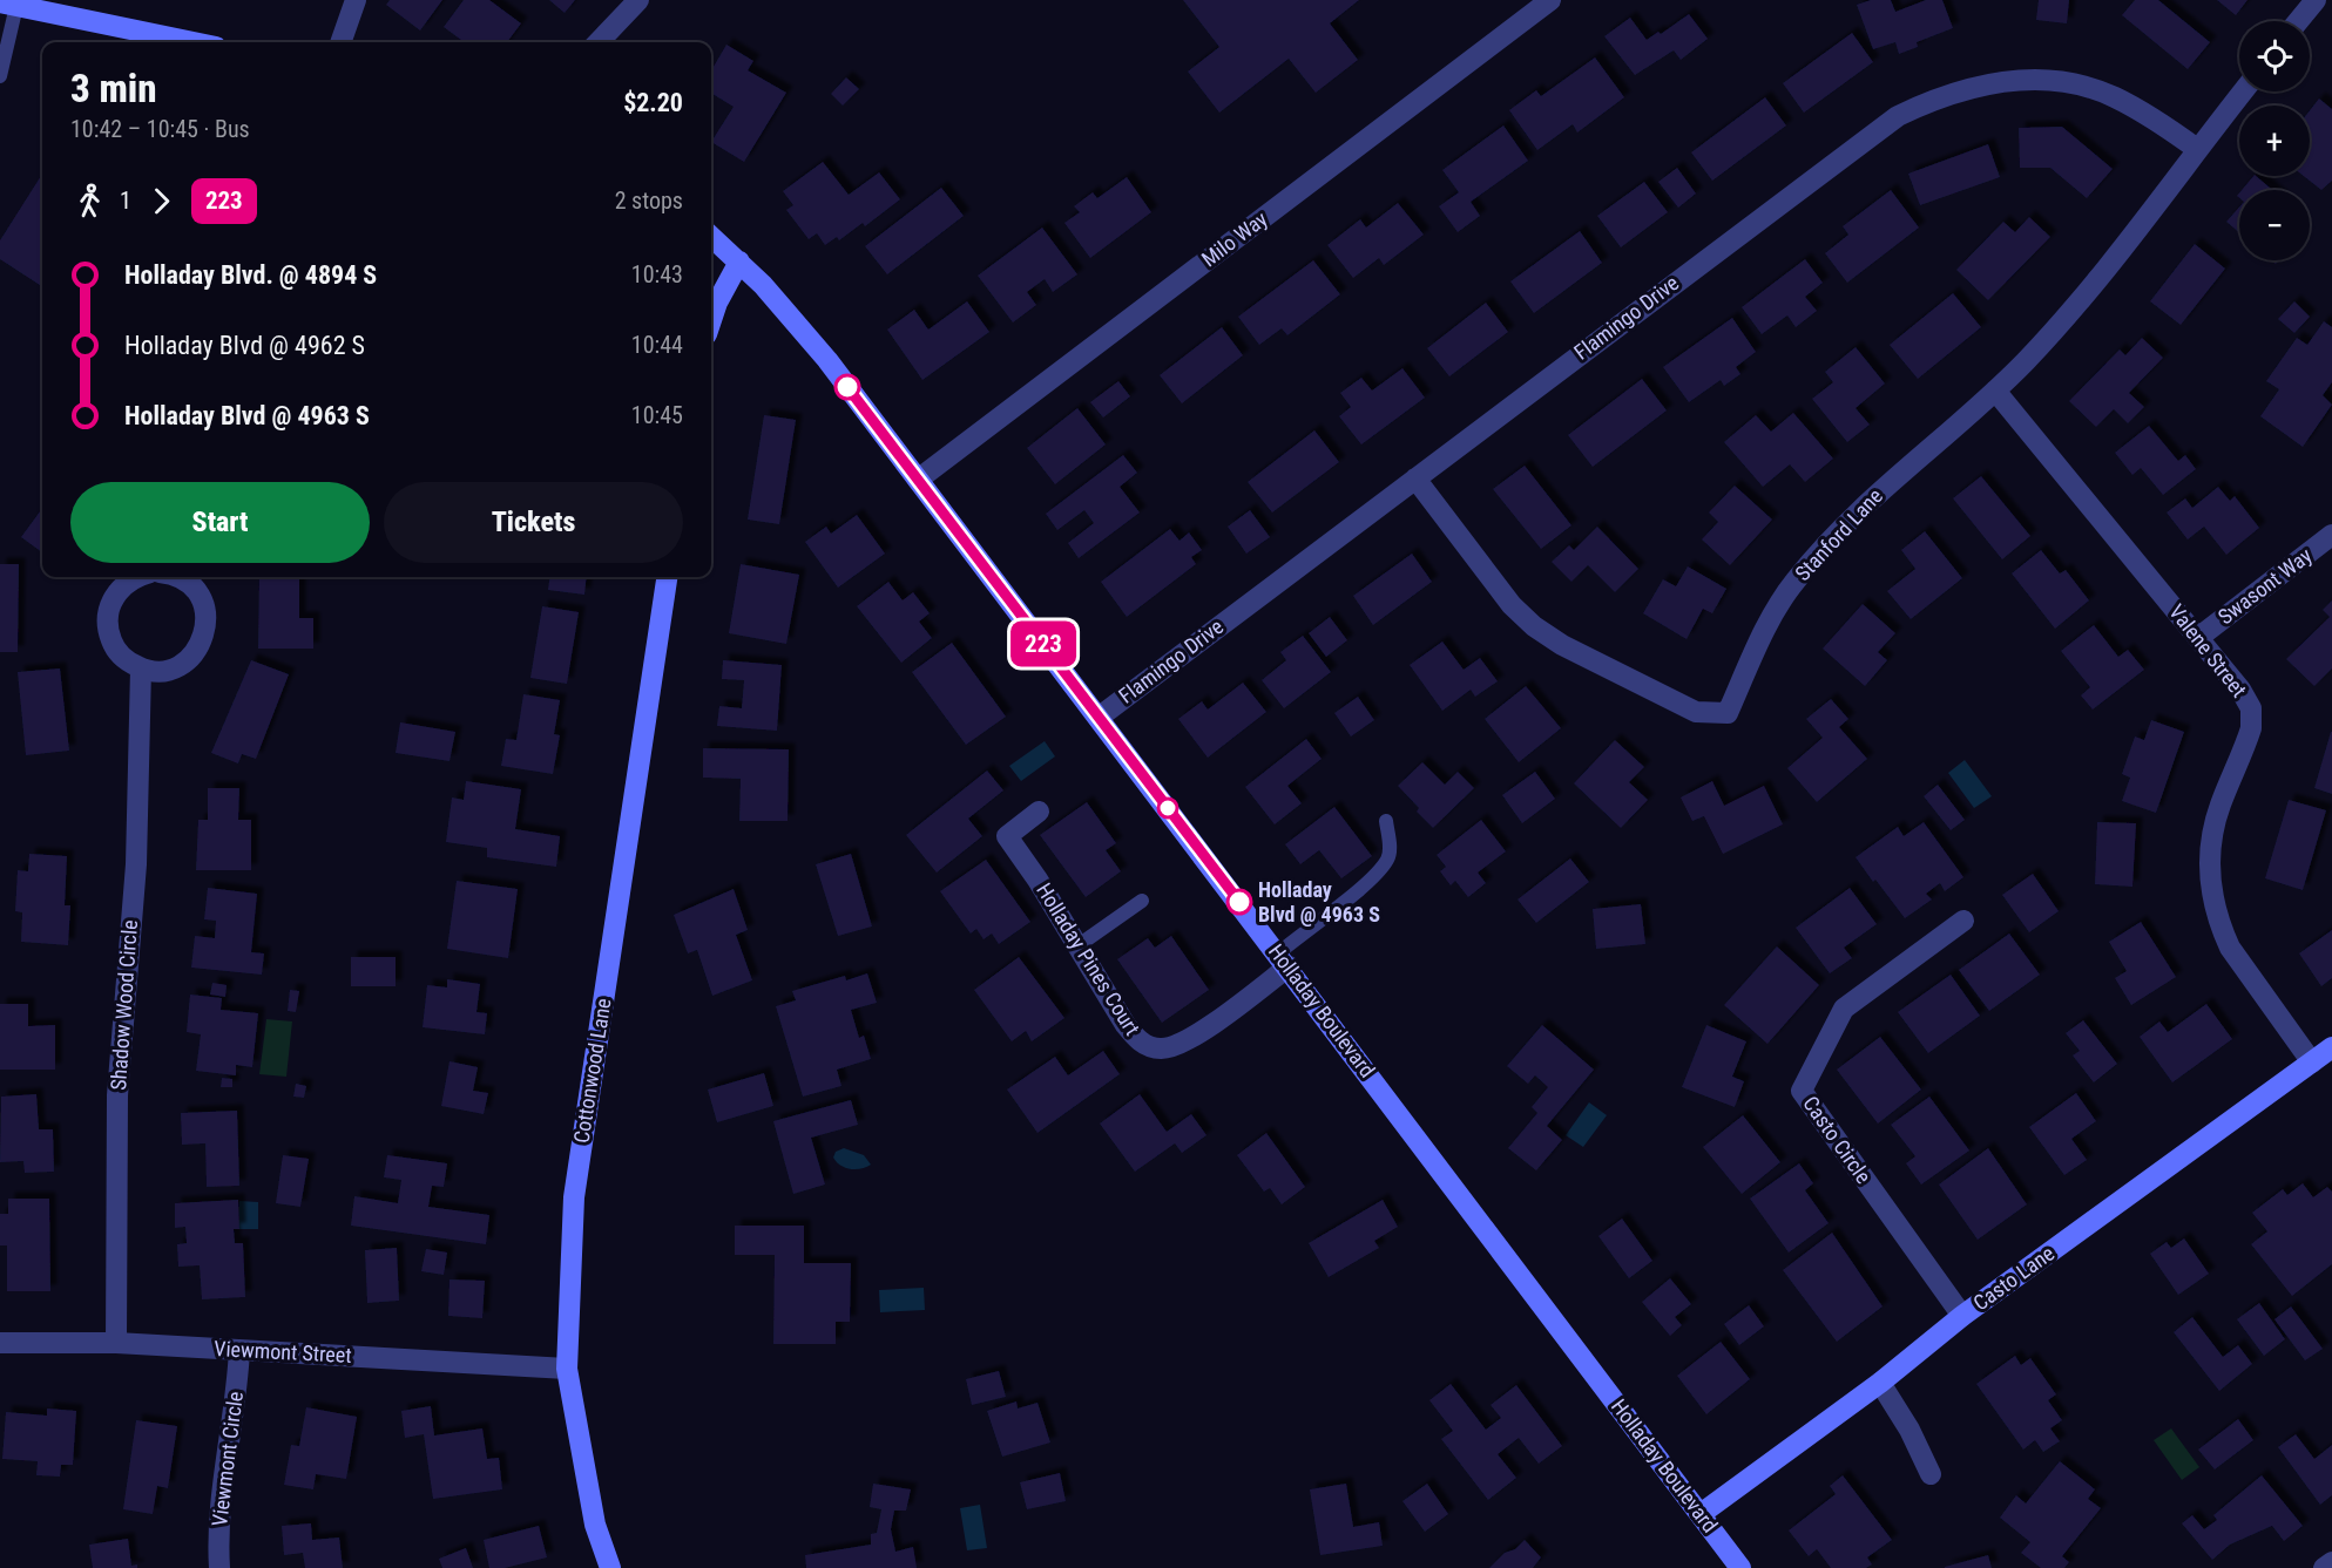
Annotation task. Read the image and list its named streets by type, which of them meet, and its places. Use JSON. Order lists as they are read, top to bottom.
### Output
{
  "streets": {
    "main road": ["Holladay Boulevard", "Cottonwood Lane", "Casto Lane"],
    "street": [
      "Milo Way",
      "Flamingo Drive",
      "Stanford Lane",
      "Swasont Way",
      "Valene Street",
      "Holladay Pines Court",
      "Shadow Wood Circle",
      "Casto Circle",
      "Viewmont Street",
      "Viewmont Circle"
    ]
  },
  "crossings": [
    ["Milo Way", "Holladay Boulevard"],
    ["Flamingo Drive", "Stanford Lane"],
    ["Flamingo Drive", "Holladay Boulevard"],
    ["Stanford Lane", "Valene Street"],
    ["Swasont Way", "Valene Street"],
    ["Valene Street", "Casto Lane"],
    ["Holladay Pines Court", "Holladay Boulevard"],
    ["Shadow Wood Circle", "Viewmont Street"],
    ["Holladay Boulevard", "Casto Lane"],
    ["Cottonwood Lane", "Viewmont Street"],
    ["Casto Circle", "Casto Lane"],
    ["Viewmont Street", "Viewmont Circle"]
  ],
  "places": ["Holladay Blvd @ 4963 S"],
  "lines": ["bus line 223"],
  "page": {
    "on_map": "223",
    "map_buttons": ["+", "−"],
    "heading": ["3 min", "10:42 – 10:45 · Bus", "$2.20"],
    "legs": ["1", "223", "2 stops"],
    "list": [
      {
        "name": "Holladay Blvd. @ 4894 S",
        "value": "10:43"
      },
      {
        "name": "Holladay Blvd @ 4962 S",
        "value": "10:44"
      },
      {
        "name": "Holladay Blvd @ 4963 S",
        "value": "10:45"
      }
    ],
    "buttons": ["Start", "Tickets"]
  }
}
